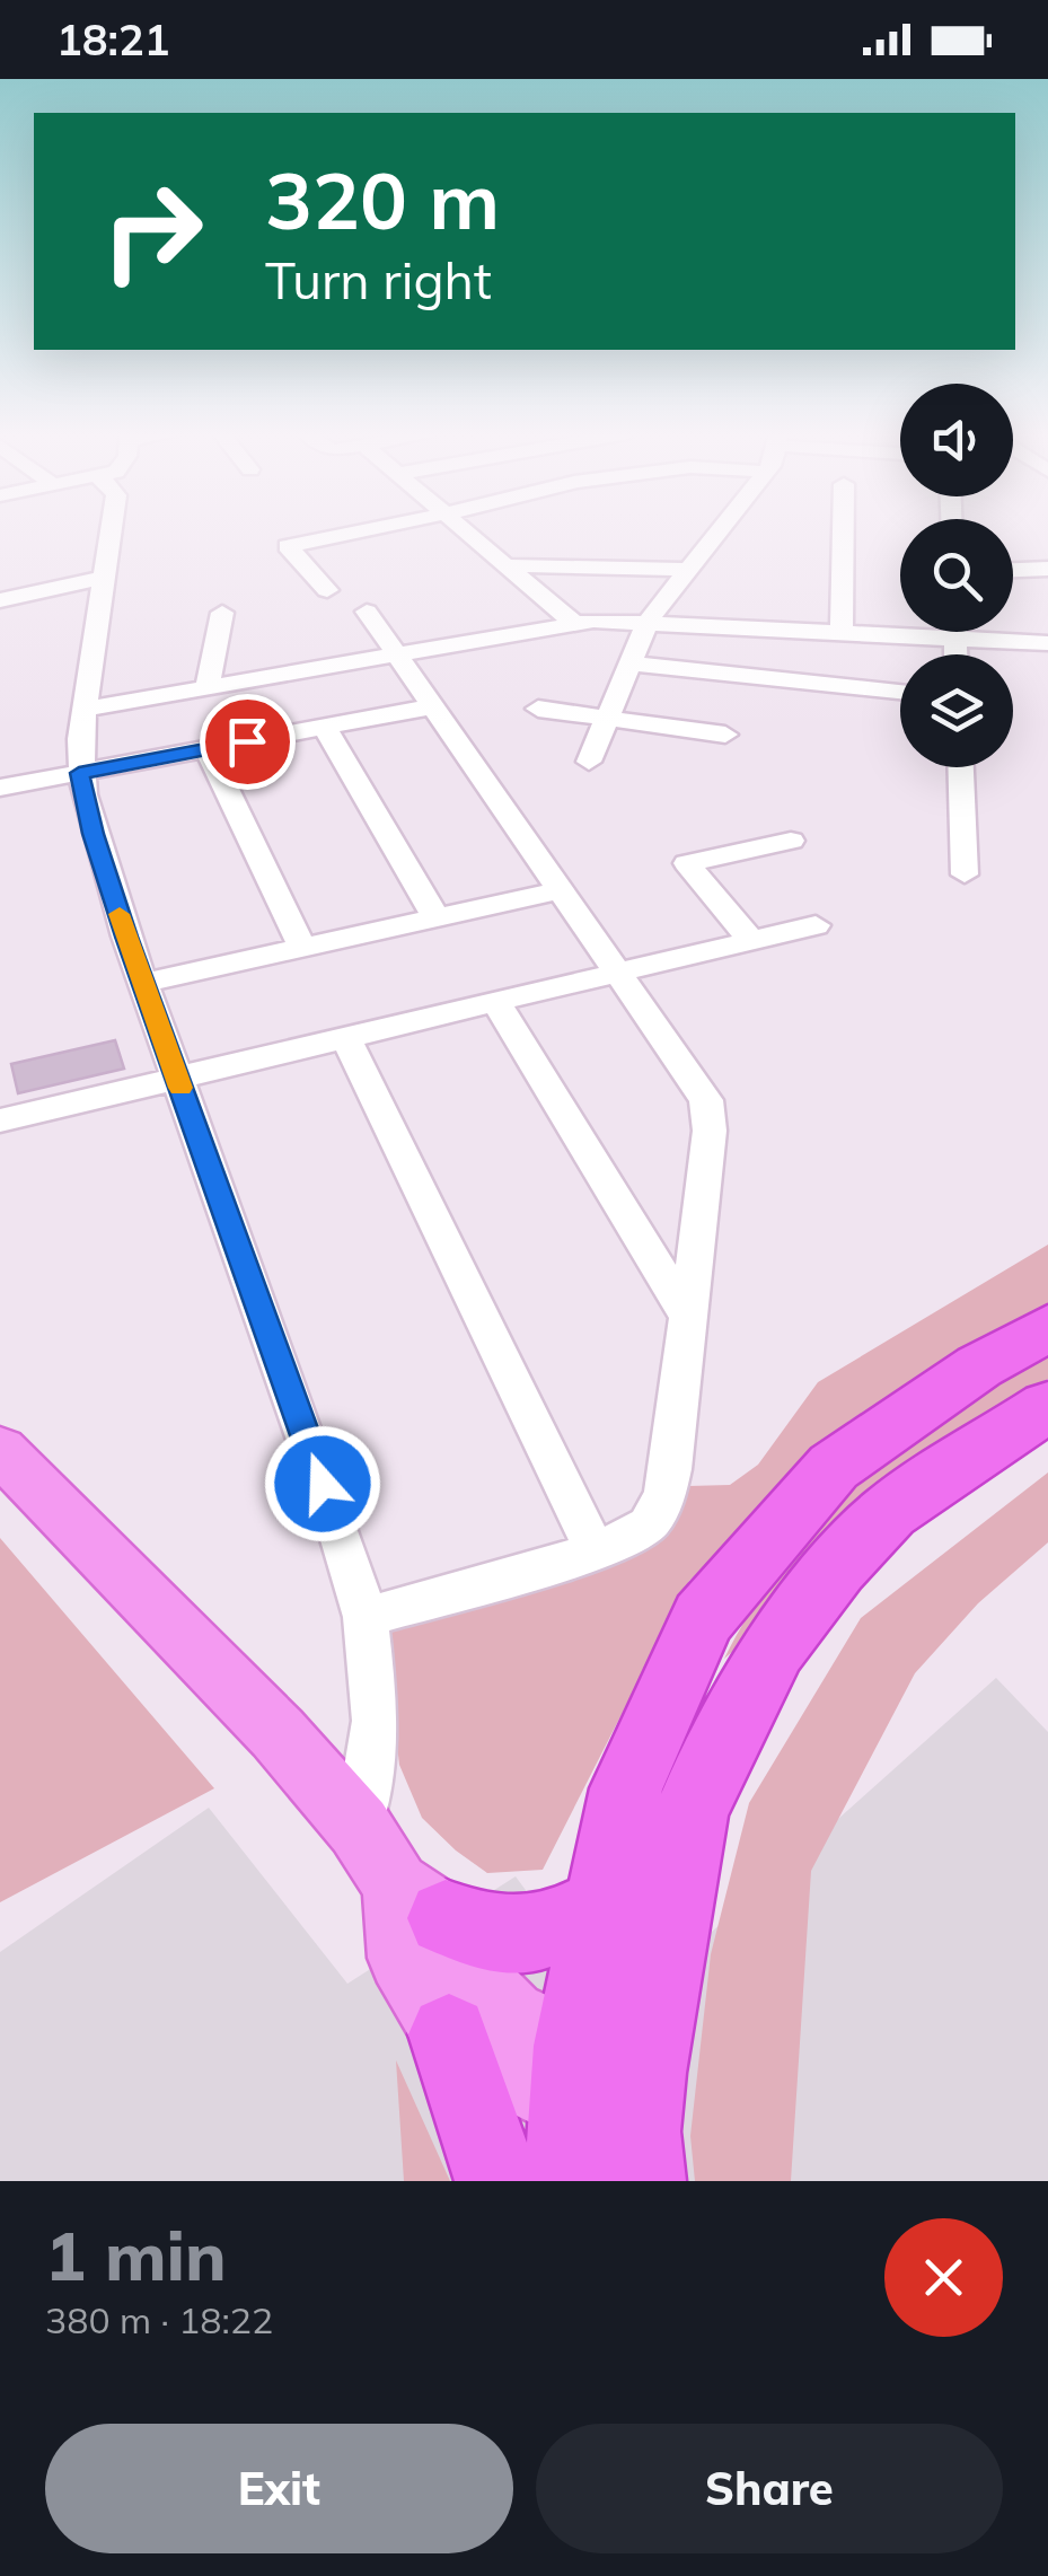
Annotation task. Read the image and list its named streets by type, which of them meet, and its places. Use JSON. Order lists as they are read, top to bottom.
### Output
{
  "page": {
    "status": "18:21",
    "turn": ["320 m", "Turn right"],
    "heading": ["1 min", "380 m · 18:22"],
    "buttons": ["Exit", "Share"]
  }
}
